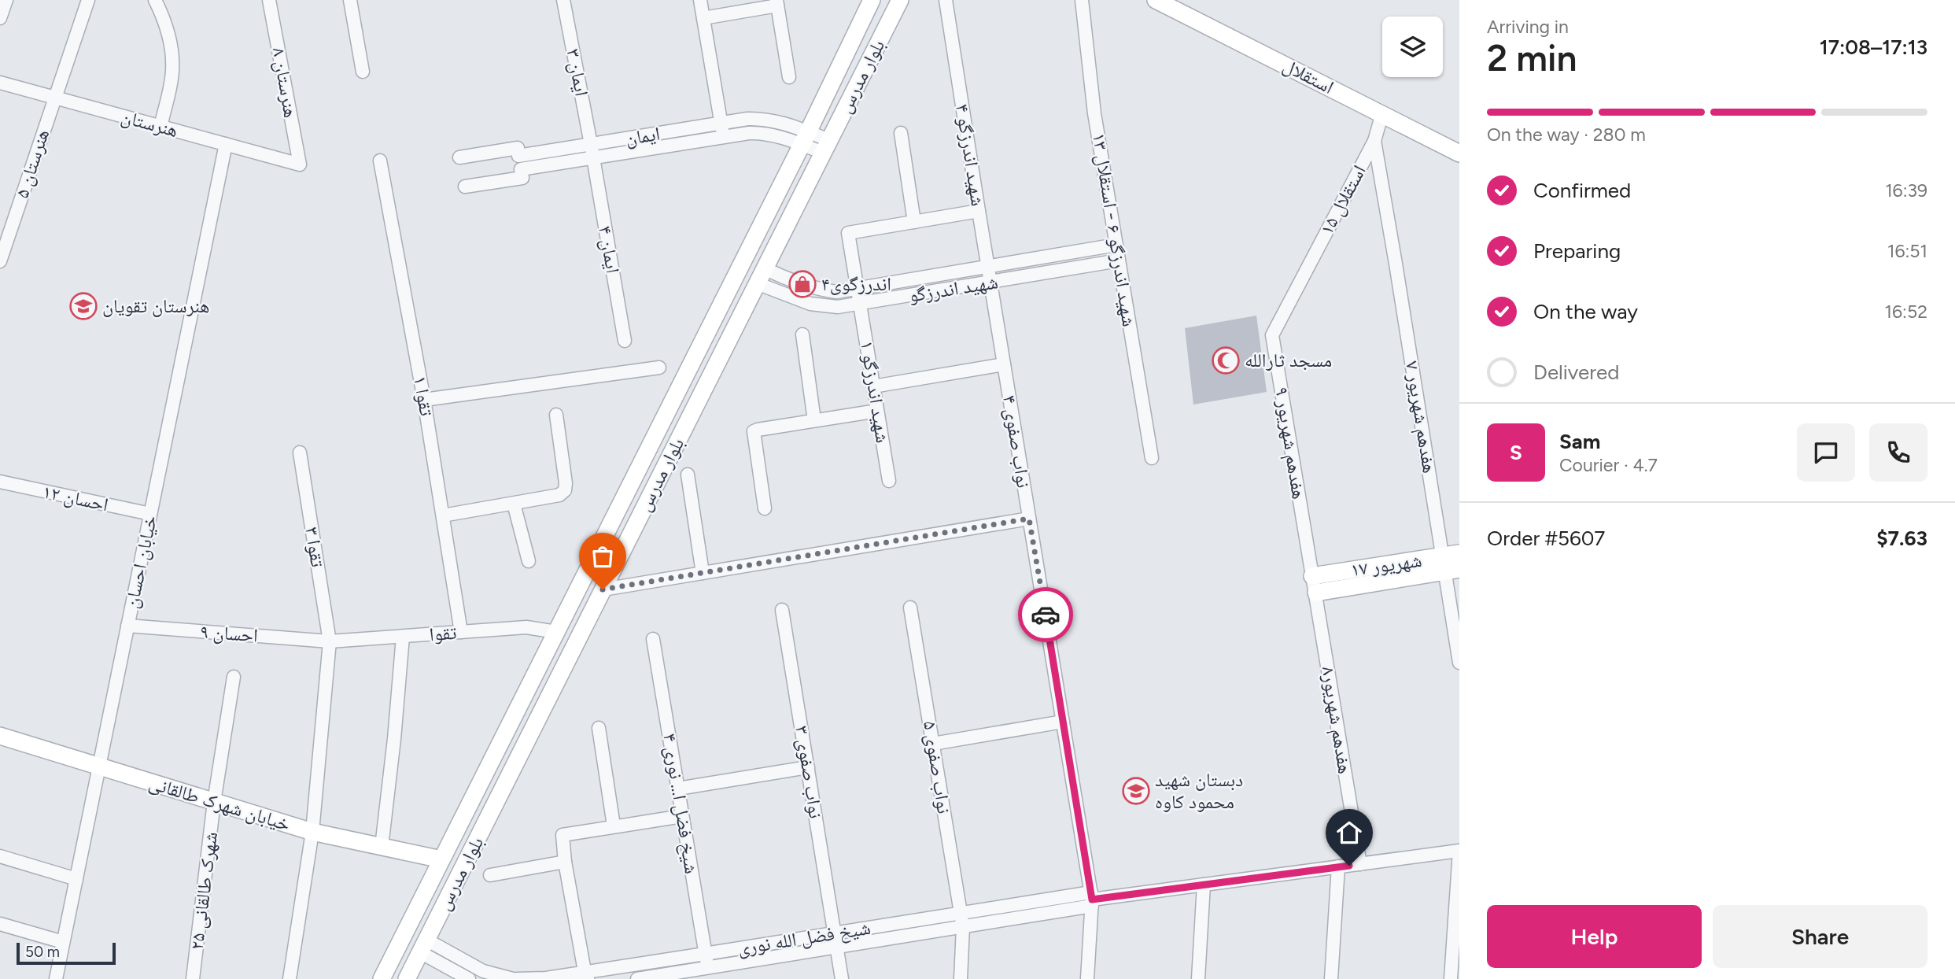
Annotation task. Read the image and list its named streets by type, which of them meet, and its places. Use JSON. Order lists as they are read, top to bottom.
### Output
{
  "streets": {
    "main road": [
      "بلوار مدرس",
      "استقلال",
      "۱۷ شهریور",
      "خیابان شهرک طالقانی"
    ],
    "street": [
      "ایمان ۳",
      "هنرستان ۸",
      "هنرستان",
      "ایمان",
      "شهید اندرزگو ۴",
      "هنرستان ۵",
      "استقلال ۱۵",
      "شهید اندرزگو ۶ - استقلال ۱۳",
      "ایمان ۴",
      "شهید اندرزگو",
      "شهید اندرزگو ۱",
      "تقوا ۱",
      "هفدهم شهریور ۷",
      "نواب صفوی ۴",
      "هفدهم شهریور ۹",
      "احسان ۱۲",
      "تقوا ۳",
      "خیابان احسان",
      "احسان ۹",
      "تقوا",
      "هفدهم شهریور۸",
      "نواب صفوی ۵",
      "نواب صفوی ۳",
      "شیخ فضل ا... نوری ۴",
      "شهرک طالقانی ۲۵",
      "شیخ فضل الله نوری"
    ]
  },
  "crossings": [
    ["ایمان ۳", "ایمان"],
    ["ایمان ۳", "ایمان ۴"],
    ["بلوار مدرس", "ایمان"],
    ["بلوار مدرس", "شهید اندرزگو"],
    ["بلوار مدرس", "تقوا"],
    ["بلوار مدرس", "خیابان شهرک طالقانی"],
    ["بلوار مدرس", "شیخ فضل الله نوری"],
    ["استقلال", "استقلال ۱۵"],
    ["هنرستان ۸", "هنرستان"],
    ["هنرستان", "هنرستان ۵"],
    ["هنرستان", "خیابان احسان"],
    ["ایمان", "ایمان ۴"],
    ["شهید اندرزگو ۴", "شهید اندرزگو"],
    ["شهید اندرزگو ۴", "نواب صفوی ۴"],
    ["استقلال ۱۵", "هفدهم شهریور ۷"],
    ["استقلال ۱۵", "هفدهم شهریور ۹"],
    ["شهید اندرزگو ۶ - استقلال ۱۳", "شهید اندرزگو"],
    ["شهید اندرزگو", "شهید اندرزگو ۱"],
    ["شهید اندرزگو", "نواب صفوی ۴"],
    ["تقوا ۱", "تقوا"],
    ["هفدهم شهریور ۷", "۱۷ شهریور"],
    ["نواب صفوی ۴", "شیخ فضل الله نوری"],
    ["هفدهم شهریور ۹", "۱۷ شهریور"],
    ["هفدهم شهریور ۹", "هفدهم شهریور۸"],
    ["احسان ۱۲", "خیابان احسان"],
    ["تقوا ۳", "احسان ۹"],
    ["تقوا ۳", "تقوا"],
    ["تقوا ۳", "خیابان شهرک طالقانی"],
    ["خیابان احسان", "احسان ۹"],
    ["خیابان احسان", "خیابان شهرک طالقانی"],
    ["۱۷ شهریور", "هفدهم شهریور۸"],
    ["احسان ۹", "تقوا"],
    ["نواب صفوی ۵", "شیخ فضل الله نوری"],
    ["نواب صفوی ۳", "شیخ فضل الله نوری"],
    ["خیابان شهرک طالقانی", "شهرک طالقانی ۲۵"],
    ["شیخ فضل ا... نوری ۴", "شیخ فضل الله نوری"]
  ],
  "places": {
    "shop": ["اندرزگوی۴"],
    "school or university": ["هنرستان تقویان", "دبستان شهید محمود کاوه"],
    "mosque": ["مسجد ثارالله"]
  },
  "scale_bar": "50 m",
  "page": {
    "heading": ["2 min", "Arriving in", "17:08–17:13"],
    "panel": [
      "Sam",
      "Courier · 4.7",
      "Order #5607",
      "$7.63"
    ],
    "bar": "On the way · 280 m",
    "list": [
      ["Confirmed", "16:39"],
      ["Preparing", "16:51"],
      ["On the way", "16:52"],
      "Delivered"
    ],
    "round": "S",
    "buttons": ["Help", "Share"],
    "scale": "50 m"
  }
}
